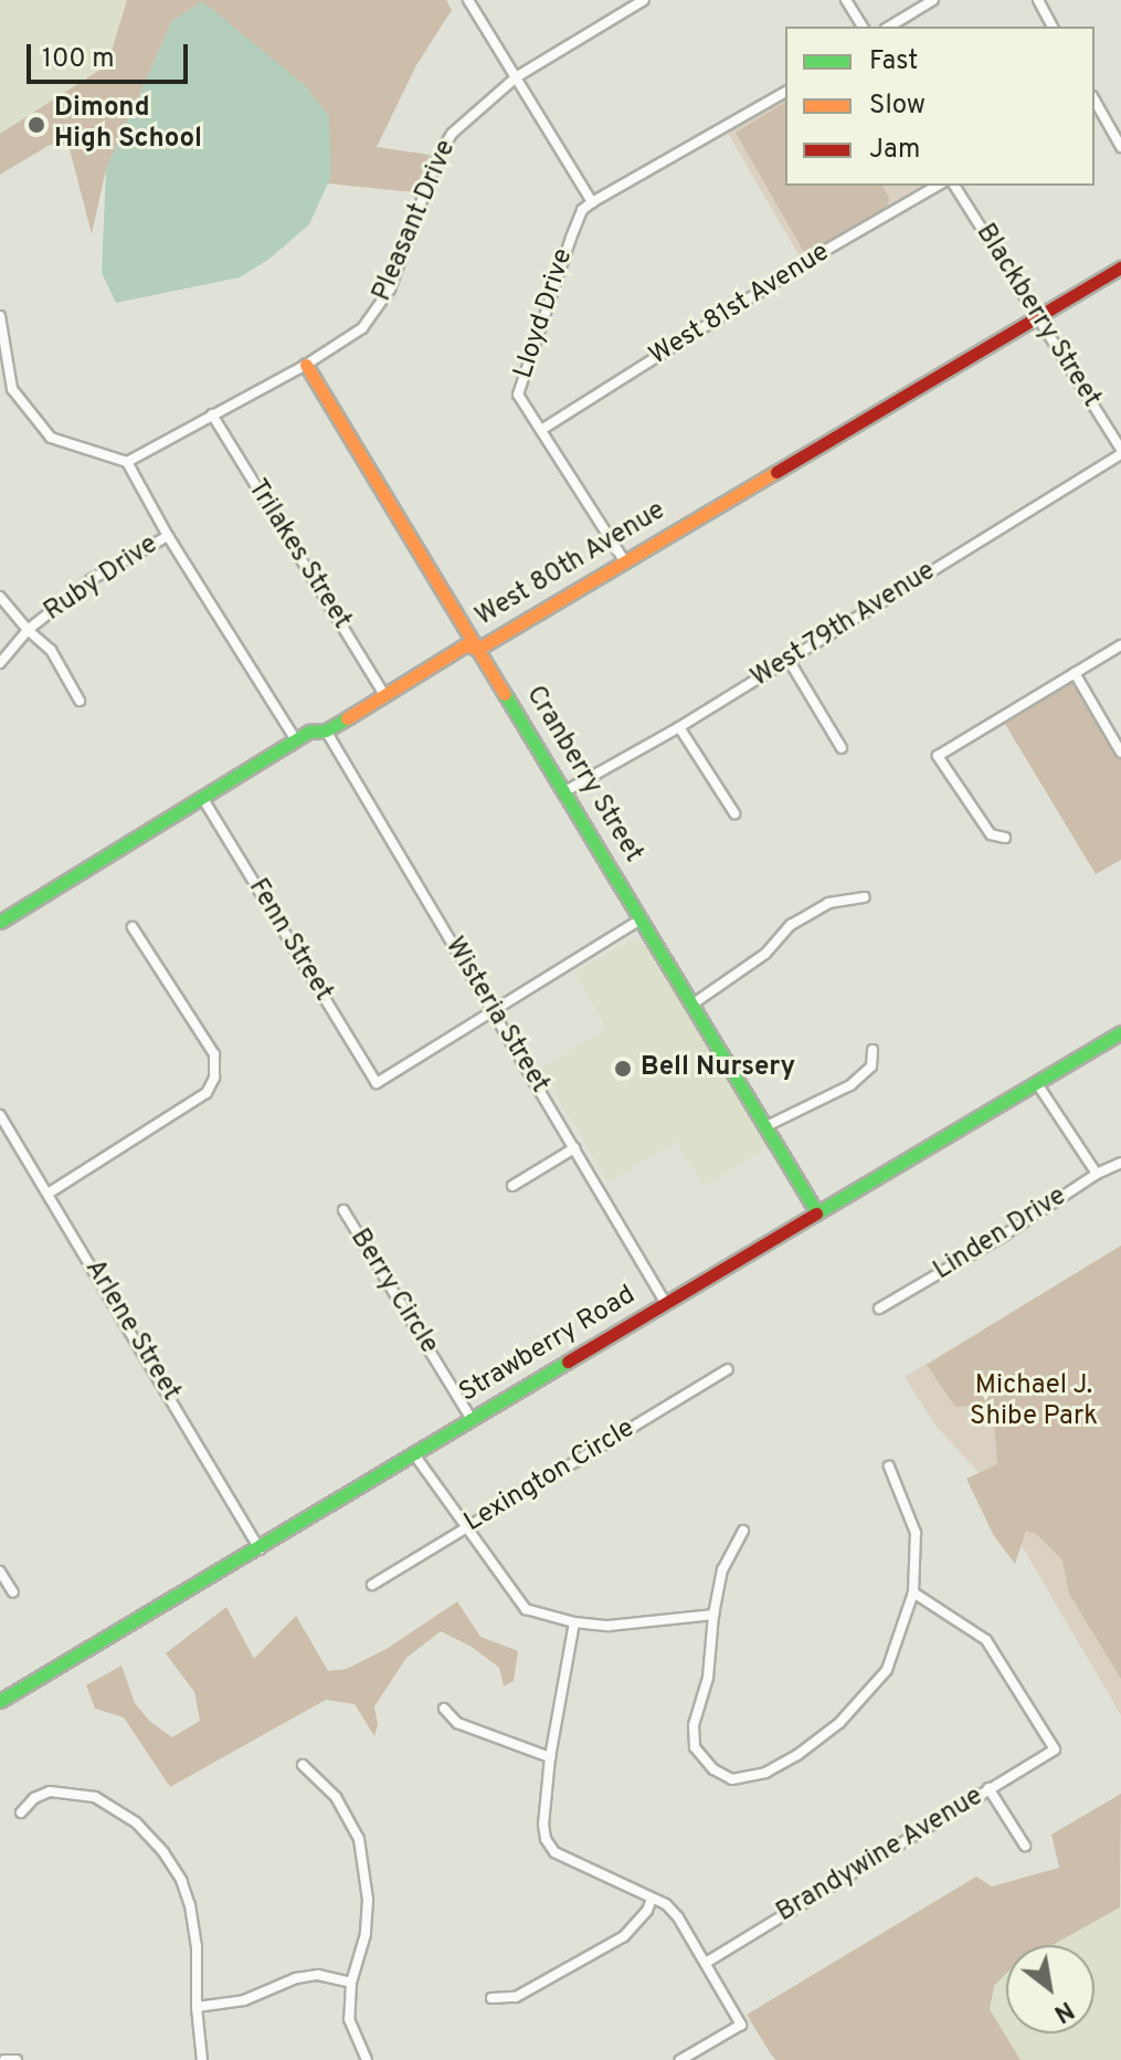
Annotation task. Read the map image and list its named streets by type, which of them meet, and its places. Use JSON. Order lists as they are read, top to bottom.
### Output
{
  "streets": {
    "street": [
      "Pleasant Drive",
      "West 81st Avenue",
      "Lloyd Drive",
      "Blackberry Street",
      "Trilakes Street",
      "West 80th Avenue",
      "Ruby Drive",
      "West 79th Avenue",
      "Cranberry Street",
      "Fenn Street",
      "Wisteria Street",
      "Linden Drive",
      "Berry Circle",
      "Arlene Street",
      "Strawberry Road",
      "Lexington Circle",
      "Brandywine Avenue"
    ]
  },
  "crossings": [
    ["Pleasant Drive", "Trilakes Street"],
    ["Pleasant Drive", "Cranberry Street"],
    ["West 81st Avenue", "Lloyd Drive"],
    ["Lloyd Drive", "West 80th Avenue"],
    ["Blackberry Street", "West 80th Avenue"],
    ["Blackberry Street", "West 79th Avenue"],
    ["Trilakes Street", "West 80th Avenue"],
    ["West 80th Avenue", "Cranberry Street"],
    ["West 80th Avenue", "Fenn Street"],
    ["West 80th Avenue", "Wisteria Street"],
    ["West 79th Avenue", "Cranberry Street"],
    ["Cranberry Street", "Strawberry Road"],
    ["Fenn Street", "Wisteria Street"],
    ["Wisteria Street", "Strawberry Road"],
    ["Berry Circle", "Strawberry Road"],
    ["Arlene Street", "Strawberry Road"]
  ],
  "parks": ["Michael J. Shibe Park"],
  "places": ["Dimond High School", "Bell Nursery"],
  "legend": ["Fast", "Slow", "Jam"],
  "scale_bar": "100 m",
  "north": "bottom right"
}
